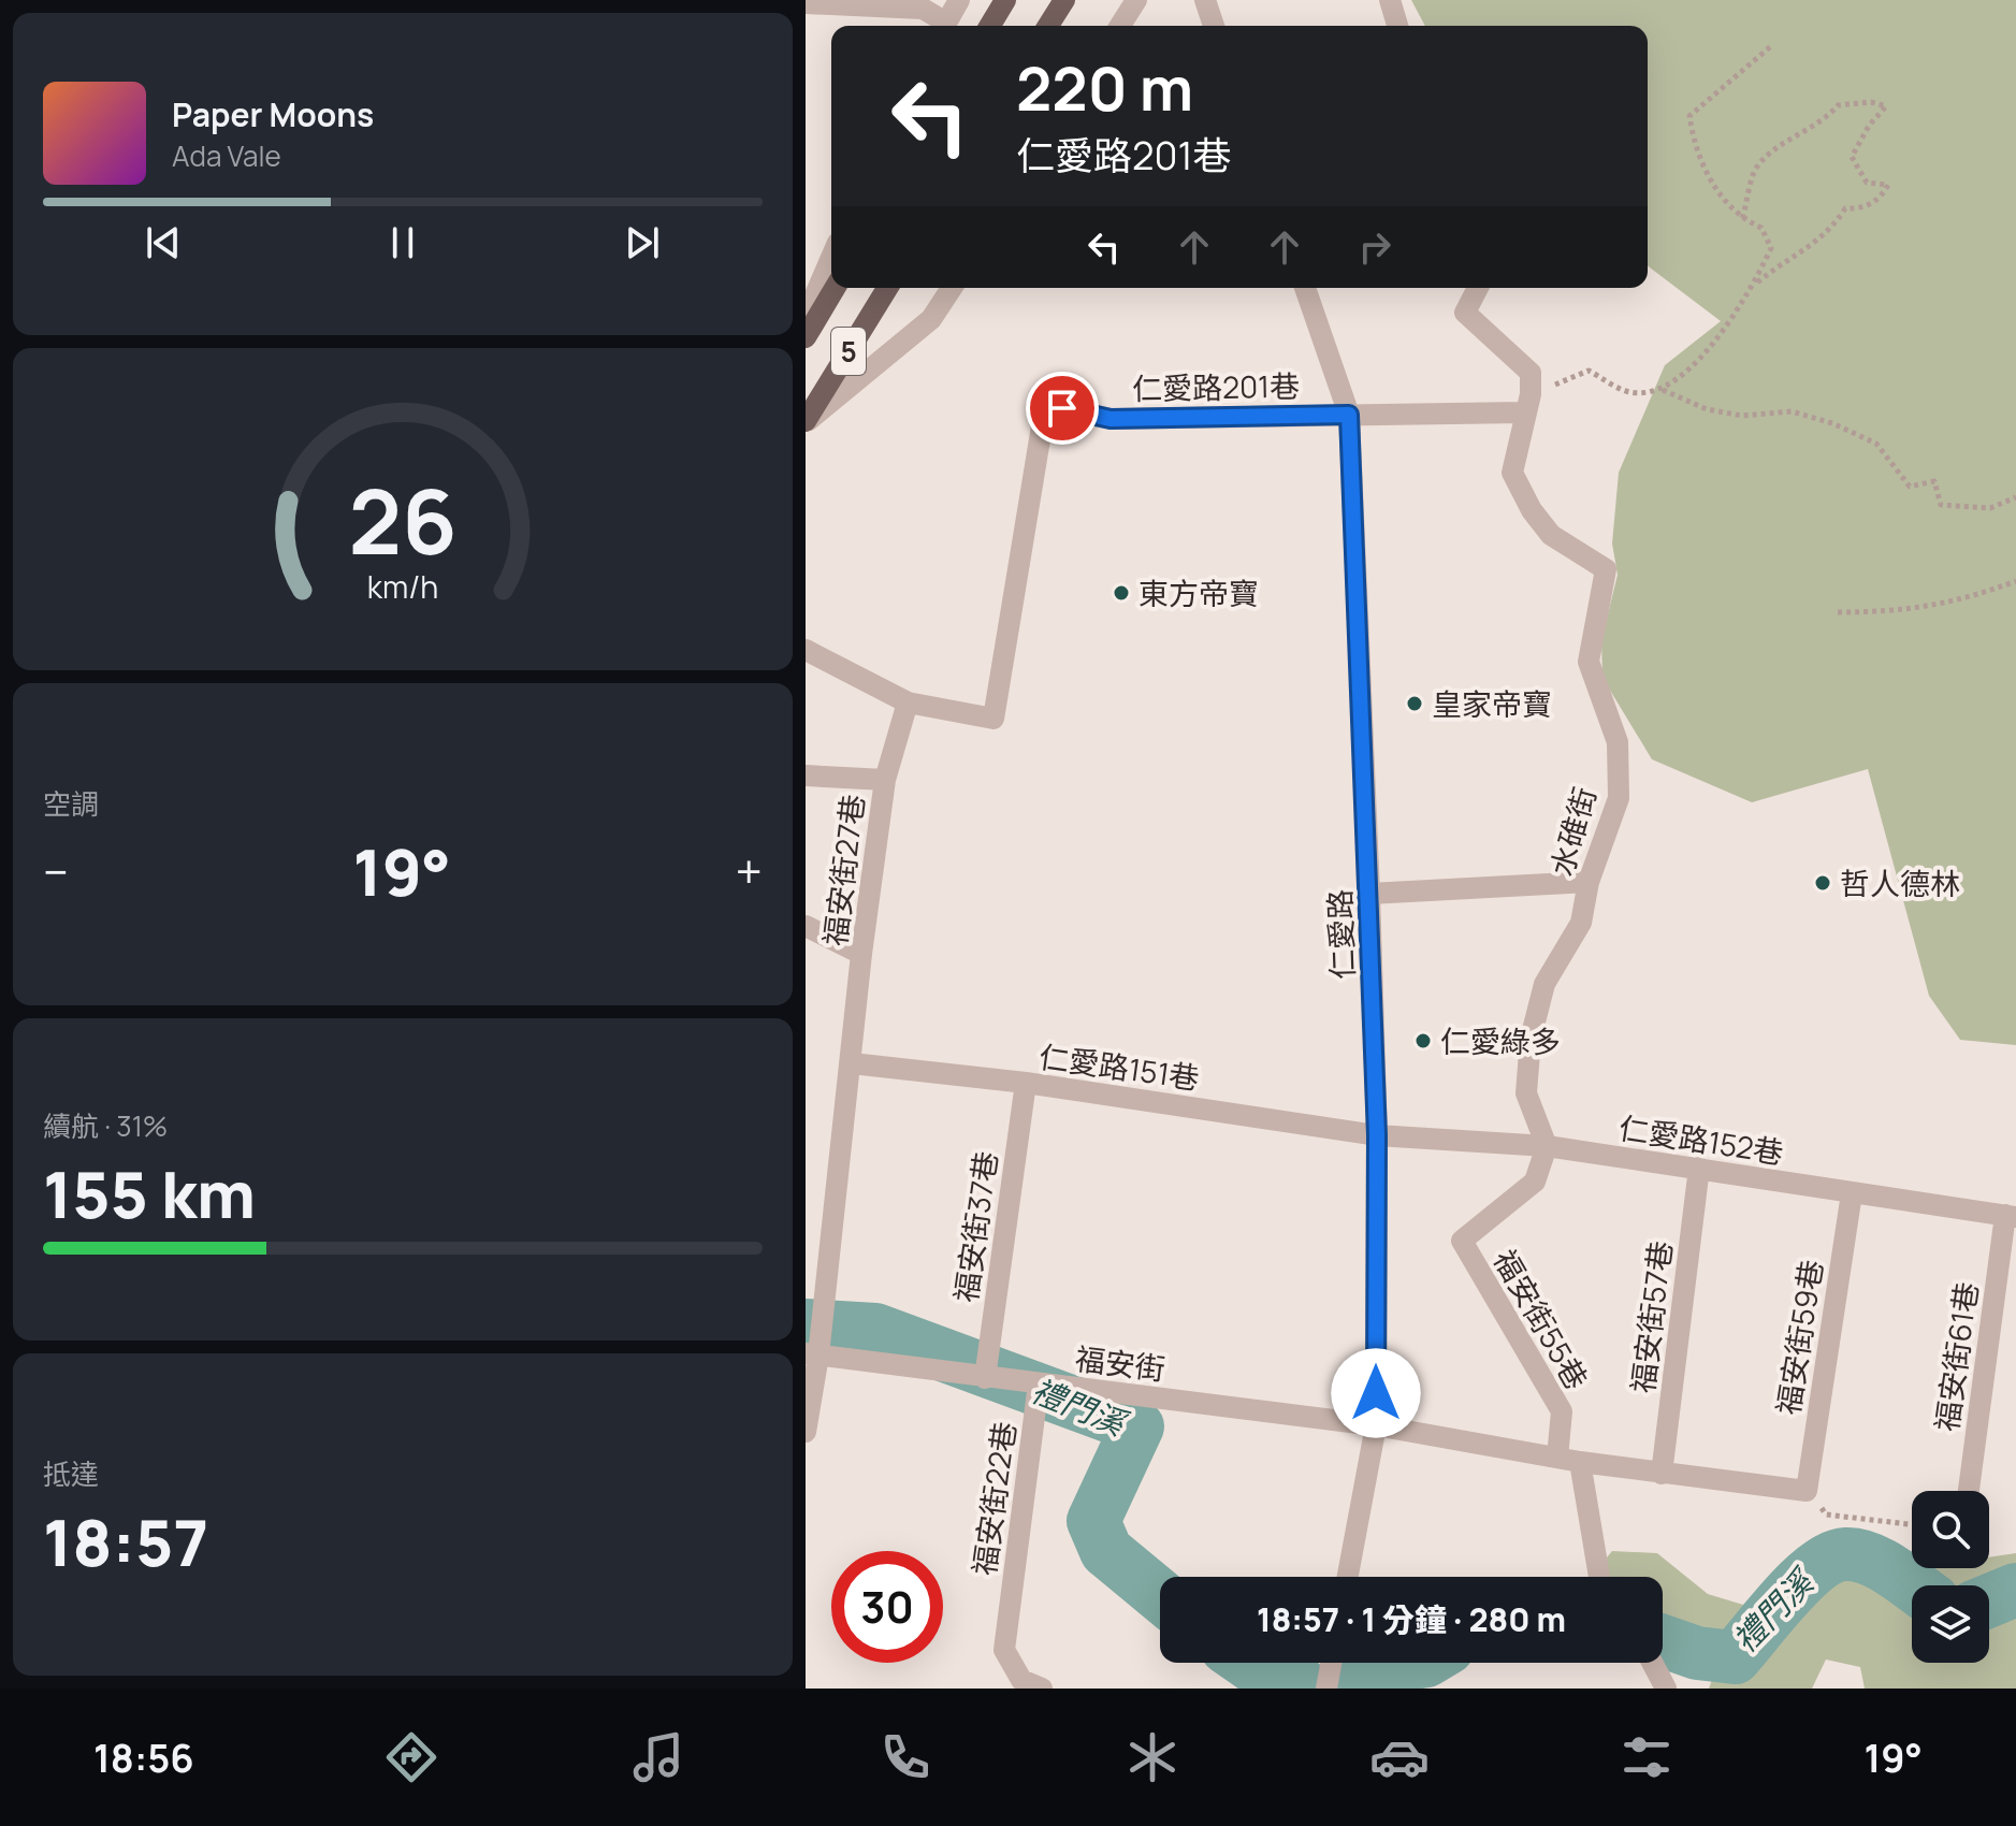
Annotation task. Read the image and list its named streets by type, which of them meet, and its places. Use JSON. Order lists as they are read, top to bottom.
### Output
{
  "streets": {
    "main road": ["5"],
    "street": [
      "仁愛路201巷",
      "水碓街",
      "福安街27巷",
      "仁愛路",
      "仁愛路151巷",
      "仁愛路152巷",
      "福安街37巷",
      "福安街57巷",
      "福安街55巷",
      "福安街59巷",
      "福安街61巷",
      "福安街",
      "福安街22巷"
    ]
  },
  "crossings": [
    ["仁愛路201巷", "福安街27巷"],
    ["仁愛路201巷", "仁愛路"],
    ["水碓街", "仁愛路152巷"],
    ["水碓街", "福安街55巷"],
    ["福安街27巷", "仁愛路151巷"],
    ["福安街27巷", "福安街"],
    ["仁愛路", "仁愛路151巷"],
    ["仁愛路", "仁愛路152巷"],
    ["仁愛路", "福安街"],
    ["仁愛路151巷", "仁愛路152巷"],
    ["仁愛路151巷", "福安街37巷"],
    ["仁愛路152巷", "福安街57巷"],
    ["仁愛路152巷", "福安街55巷"],
    ["仁愛路152巷", "福安街59巷"],
    ["仁愛路152巷", "福安街61巷"],
    ["福安街37巷", "福安街"],
    ["福安街57巷", "福安街"],
    ["福安街55巷", "福安街"],
    ["福安街59巷", "福安街"],
    ["福安街", "福安街22巷"]
  ],
  "water": ["禮門溪"],
  "places": [
    "東方帝寶",
    "皇家帝寶",
    "哲人德林",
    "仁愛綠多"
  ],
  "page": {
    "turn": ["220 m", "仁愛路201巷"],
    "song": ["Paper Moons", "Ada Vale"],
    "tile": [
      "空調",
      ["續航 · 31%", "155 km"],
      ["抵達", "18:57"]
    ],
    "heat": ["−", "19°", "+"],
    "limit": "30",
    "trip": "18:57 · 1 分鐘 · 280 m",
    "tabs": ["18:56", "19°"],
    "gauge": ["26", "km/h"]
  }
}
